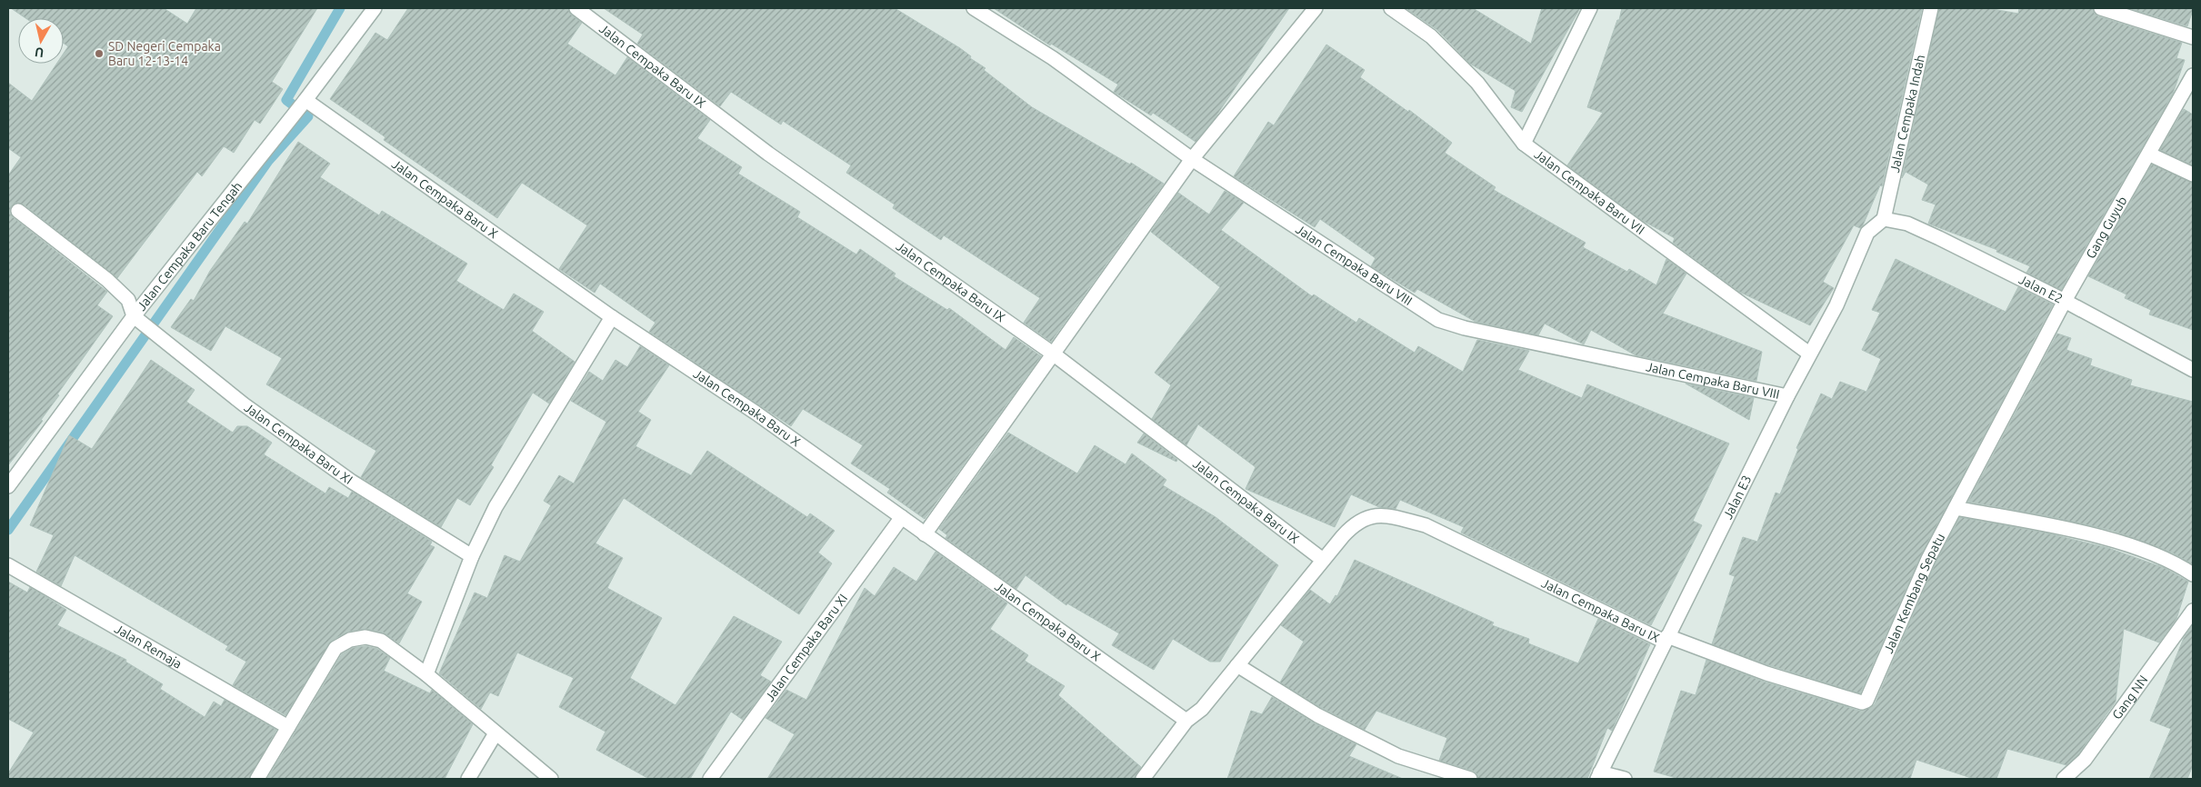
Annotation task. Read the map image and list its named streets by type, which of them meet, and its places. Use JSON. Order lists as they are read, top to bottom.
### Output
{
  "streets": {
    "street": [
      "Jalan Cempaka Baru IX",
      "Jalan Cempaka Indah",
      "Jalan Cempaka Baru VII",
      "Jalan Cempaka Baru X",
      "Gang Guyub",
      "Jalan Cempaka Baru Tengah",
      "Jalan Cempaka Baru VIII",
      "Jalan E2",
      "Jalan Cempaka Baru XI",
      "Jalan E3",
      "Jalan Kembang Sepatu",
      "Jalan Remaja",
      "Gang NN"
    ]
  },
  "crossings": [
    ["Jalan Cempaka Baru IX", "Jalan Cempaka Baru X"],
    ["Jalan Cempaka Baru IX", "Jalan E3"],
    ["Jalan Cempaka Baru IX", "Jalan Kembang Sepatu"],
    ["Jalan Cempaka Indah", "Jalan E2"],
    ["Jalan Cempaka Indah", "Jalan E3"],
    ["Jalan Cempaka Baru VII", "Jalan E3"],
    ["Jalan Cempaka Baru X", "Jalan Cempaka Baru Tengah"],
    ["Jalan Cempaka Baru X", "Jalan Cempaka Baru XI"],
    ["Gang Guyub", "Jalan E2"],
    ["Gang Guyub", "Jalan Kembang Sepatu"],
    ["Jalan Cempaka Baru Tengah", "Jalan Cempaka Baru XI"],
    ["Jalan Cempaka Baru VIII", "Jalan E3"],
    ["Jalan E2", "Jalan E3"],
    ["Jalan E2", "Jalan Kembang Sepatu"],
    ["Jalan E3", "Jalan Kembang Sepatu"]
  ],
  "places": ["SD Negeri Cempaka Baru 12-13-14"],
  "north": "bottom"
}
